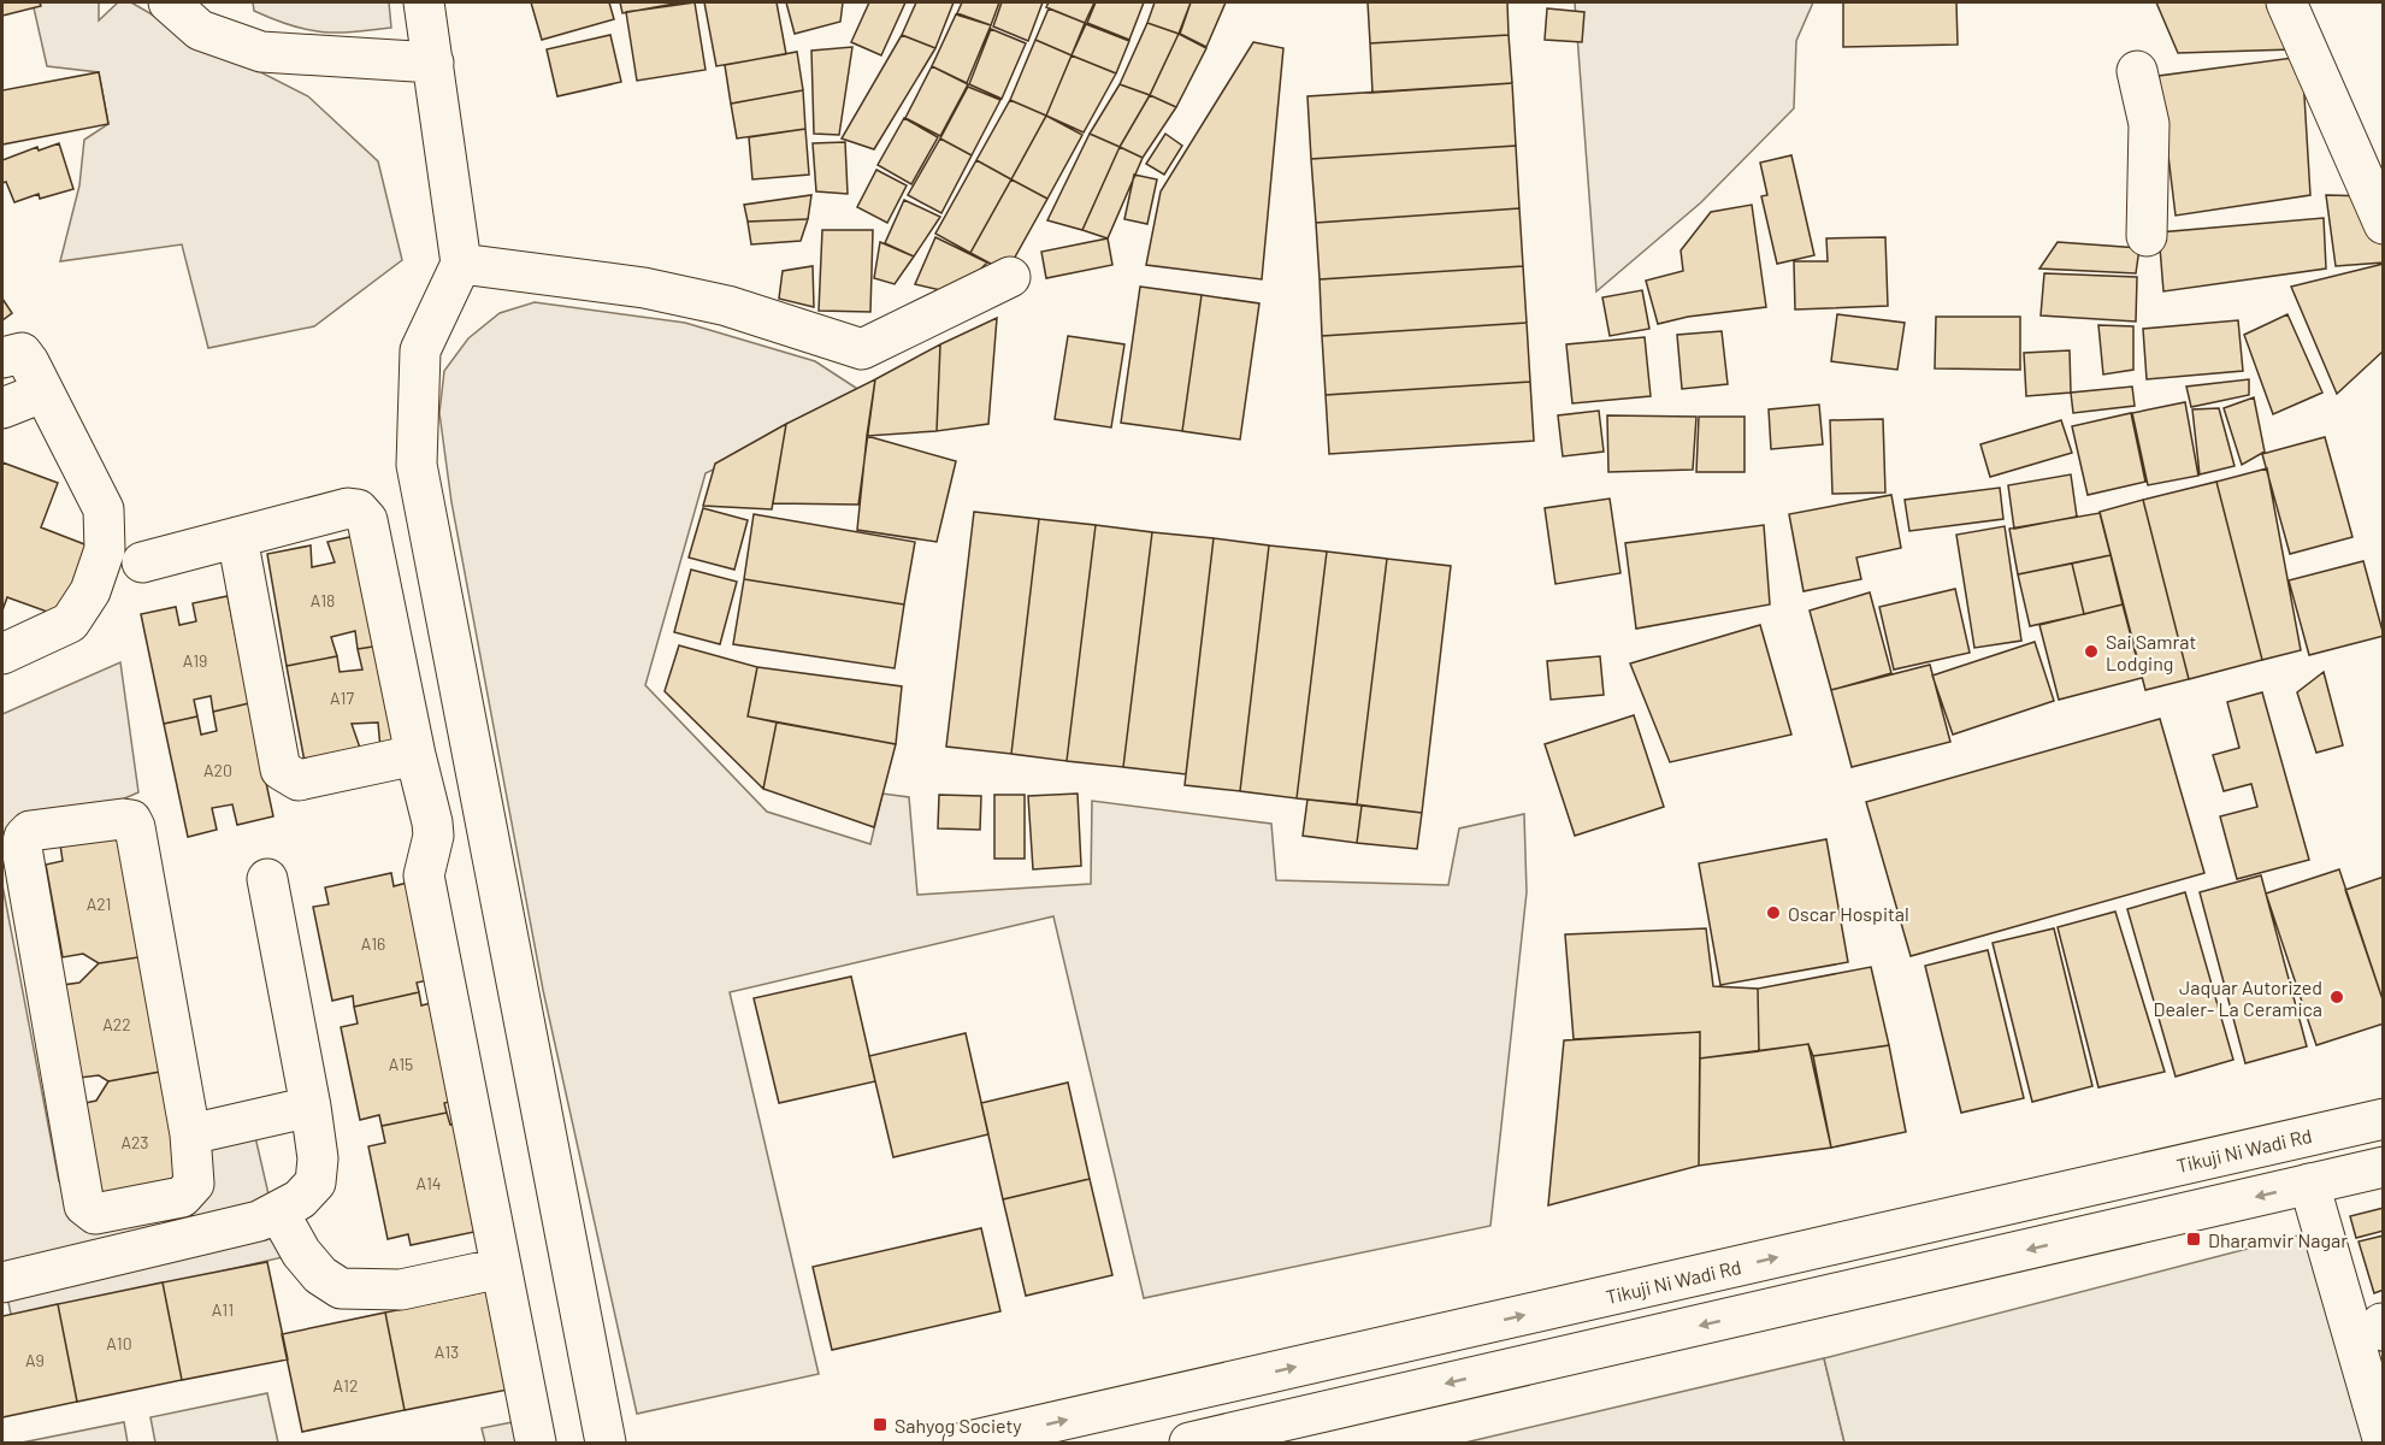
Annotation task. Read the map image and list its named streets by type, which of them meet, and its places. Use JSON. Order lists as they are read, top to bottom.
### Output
{
  "streets": {
    "street": ["Tikuji Ni Wadi Rd"]
  },
  "places": {
    "other": ["Sai Samrat Lodging", "Oscar Hospital", "Jaquar Autorized Dealer- La Ceramica"],
    "transit": ["Dharamvir Nagar", "Sahyog Society"]
  },
  "house_numbers": [
    "A18",
    "A19",
    "A17",
    "A20",
    "A21",
    "A16",
    "A22",
    "A15",
    "A23",
    "A14",
    "A11",
    "A10",
    "A13",
    "A9",
    "A12"
  ]
}
